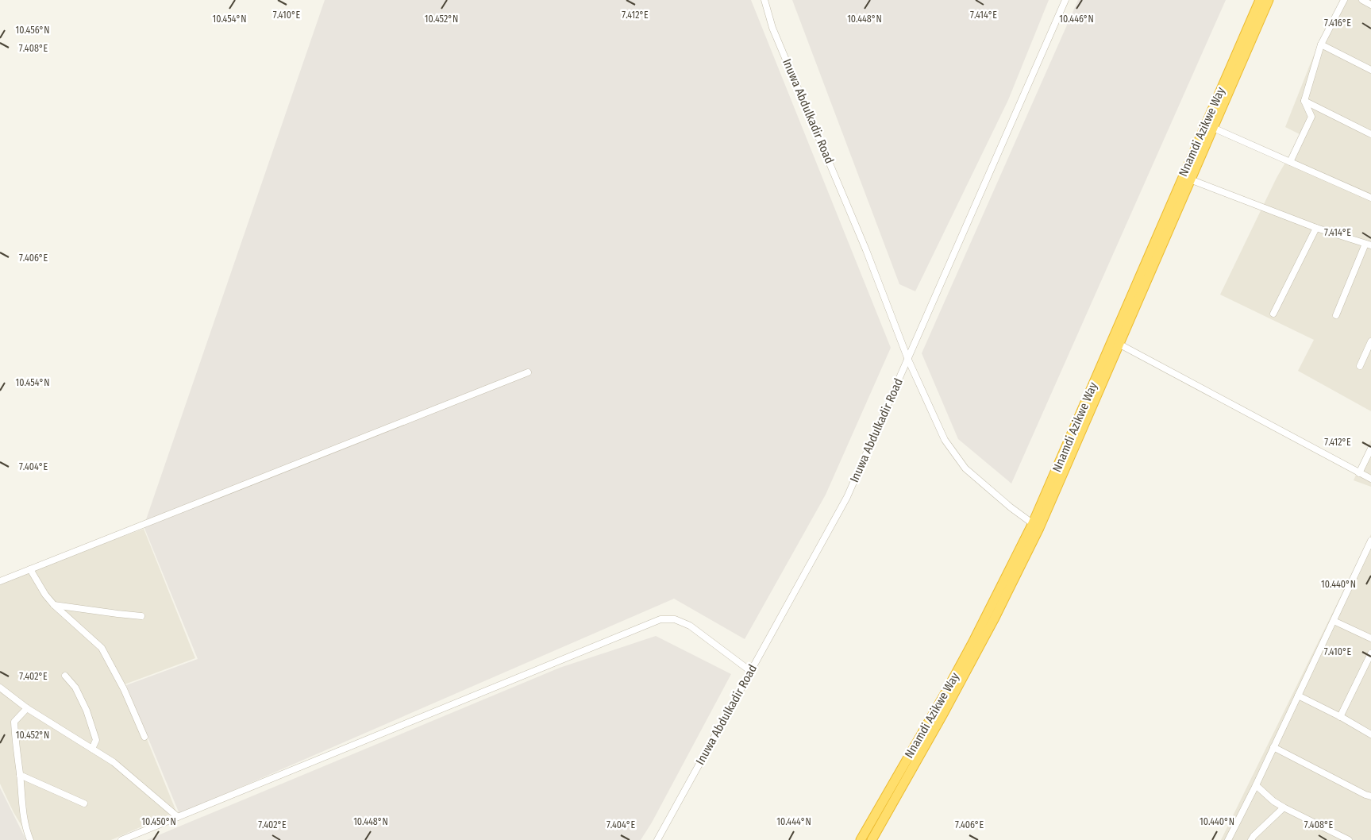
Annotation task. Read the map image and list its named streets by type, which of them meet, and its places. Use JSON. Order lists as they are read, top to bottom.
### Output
{
  "streets": {
    "highway": ["Nnamdi Azikwe Way"],
    "street": ["Inuwa Abdulkadir Road"]
  },
  "coordinates": [
    "7.410°E",
    "7.412°E",
    "7.414°E",
    "10.446°N",
    "10.454°N",
    "10.452°N",
    "10.448°N",
    "7.416°E",
    "10.456°N",
    "7.408°E",
    "7.406°E",
    "7.404°E",
    "10.440°N",
    "7.402°E",
    "10.450°N",
    "10.444°N"
  ]
}
